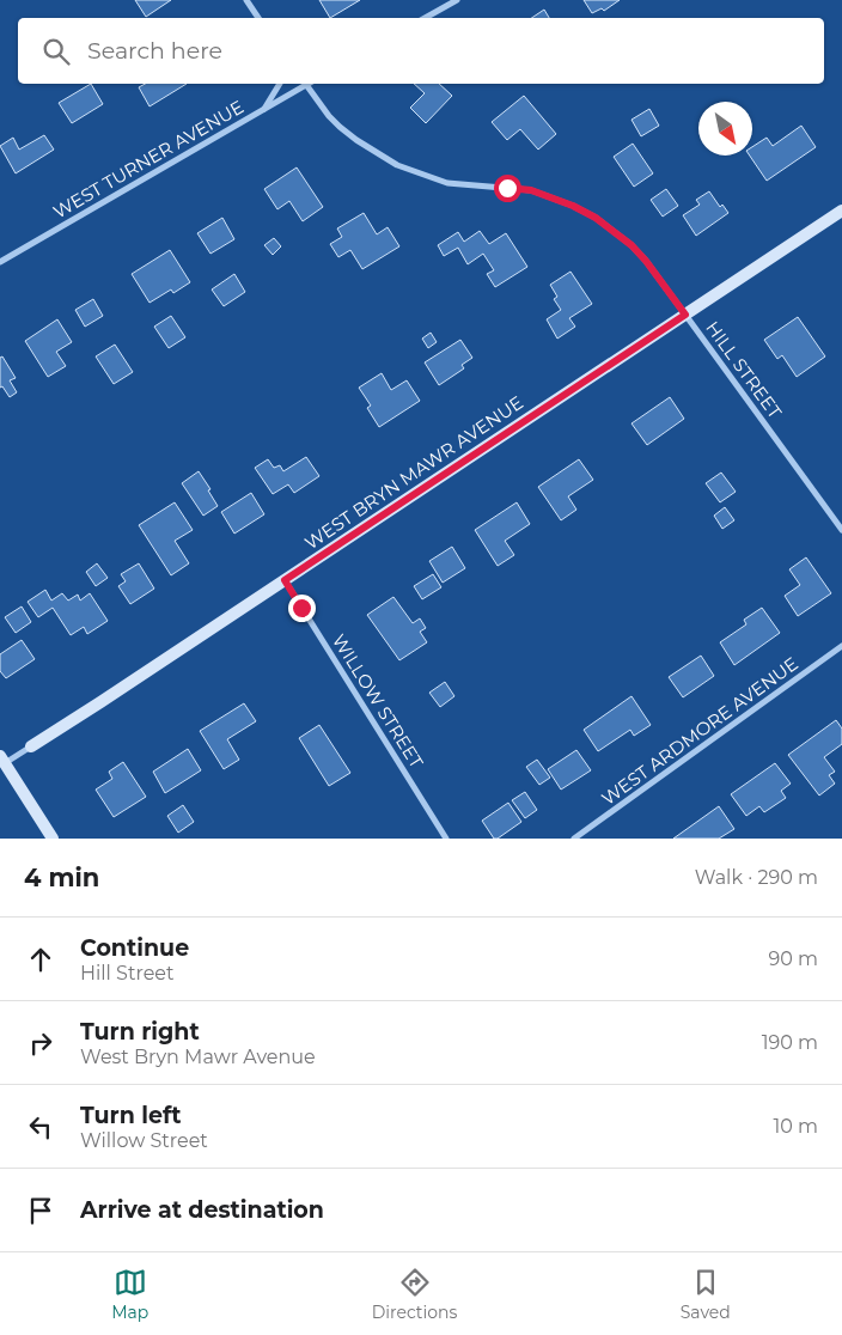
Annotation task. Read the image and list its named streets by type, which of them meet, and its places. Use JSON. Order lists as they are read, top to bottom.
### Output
{
  "streets": {
    "street": [
      "WEST TURNER AVENUE",
      "HILL STREET",
      "WEST BRYN MAWR AVENUE",
      "WILLOW STREET",
      "WEST ARDMORE AVENUE"
    ]
  },
  "crossings": [
    ["HILL STREET", "WEST BRYN MAWR AVENUE"],
    ["WEST BRYN MAWR AVENUE", "WILLOW STREET"]
  ],
  "north": "bottom right",
  "page": {
    "search": "Search here",
    "heading": ["4 min", "Walk · 290 m"],
    "list": [
      ["Continue", "Hill Street", "90 m"],
      ["Turn right", "West Bryn Mawr Avenue", "190 m"],
      ["Turn left", "Willow Street", "10 m"],
      "Arrive at destination"
    ],
    "nav": ["Map", "Directions", "Saved"]
  }
}
